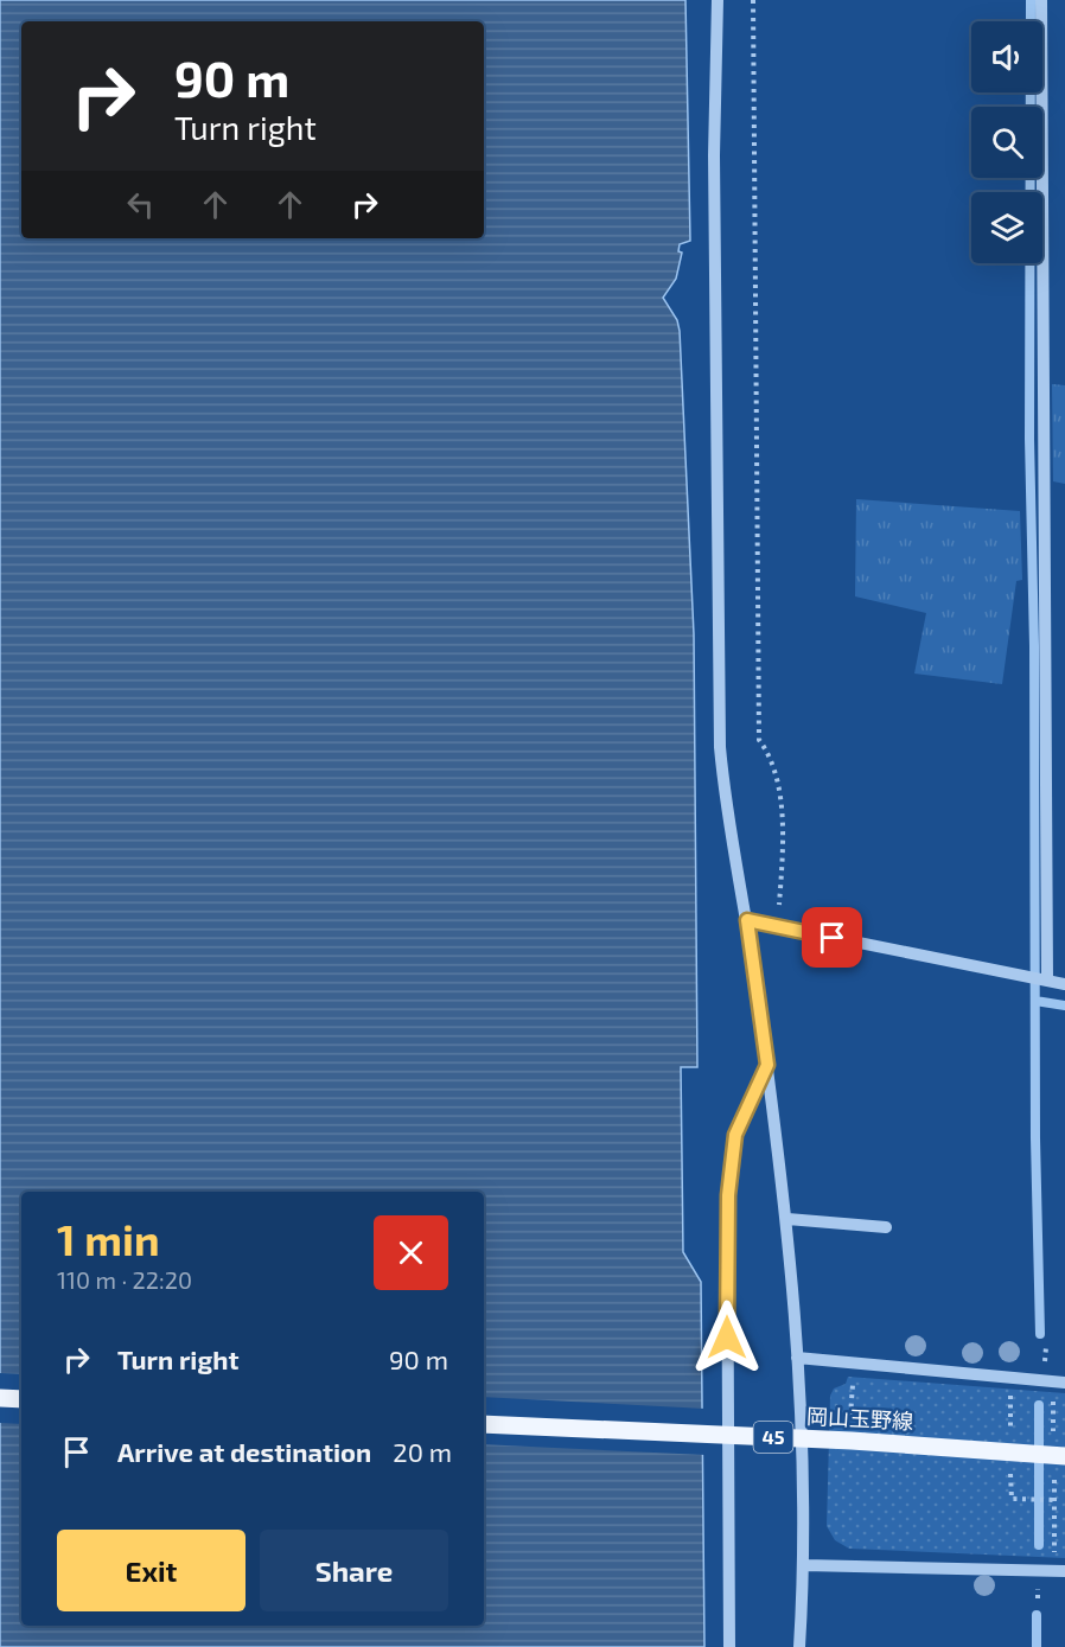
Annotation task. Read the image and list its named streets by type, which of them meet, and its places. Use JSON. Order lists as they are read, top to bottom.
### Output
{
  "streets": {
    "main road": ["岡山玉野線", "45"]
  },
  "page": {
    "turn": ["90 m", "Turn right"],
    "heading": ["1 min", "110 m · 22:20"],
    "list": [
      {
        "name": "Turn right",
        "value": "90 m"
      },
      {
        "name": "Arrive at destination",
        "value": "20 m"
      }
    ],
    "buttons": ["Exit", "Share"]
  }
}
